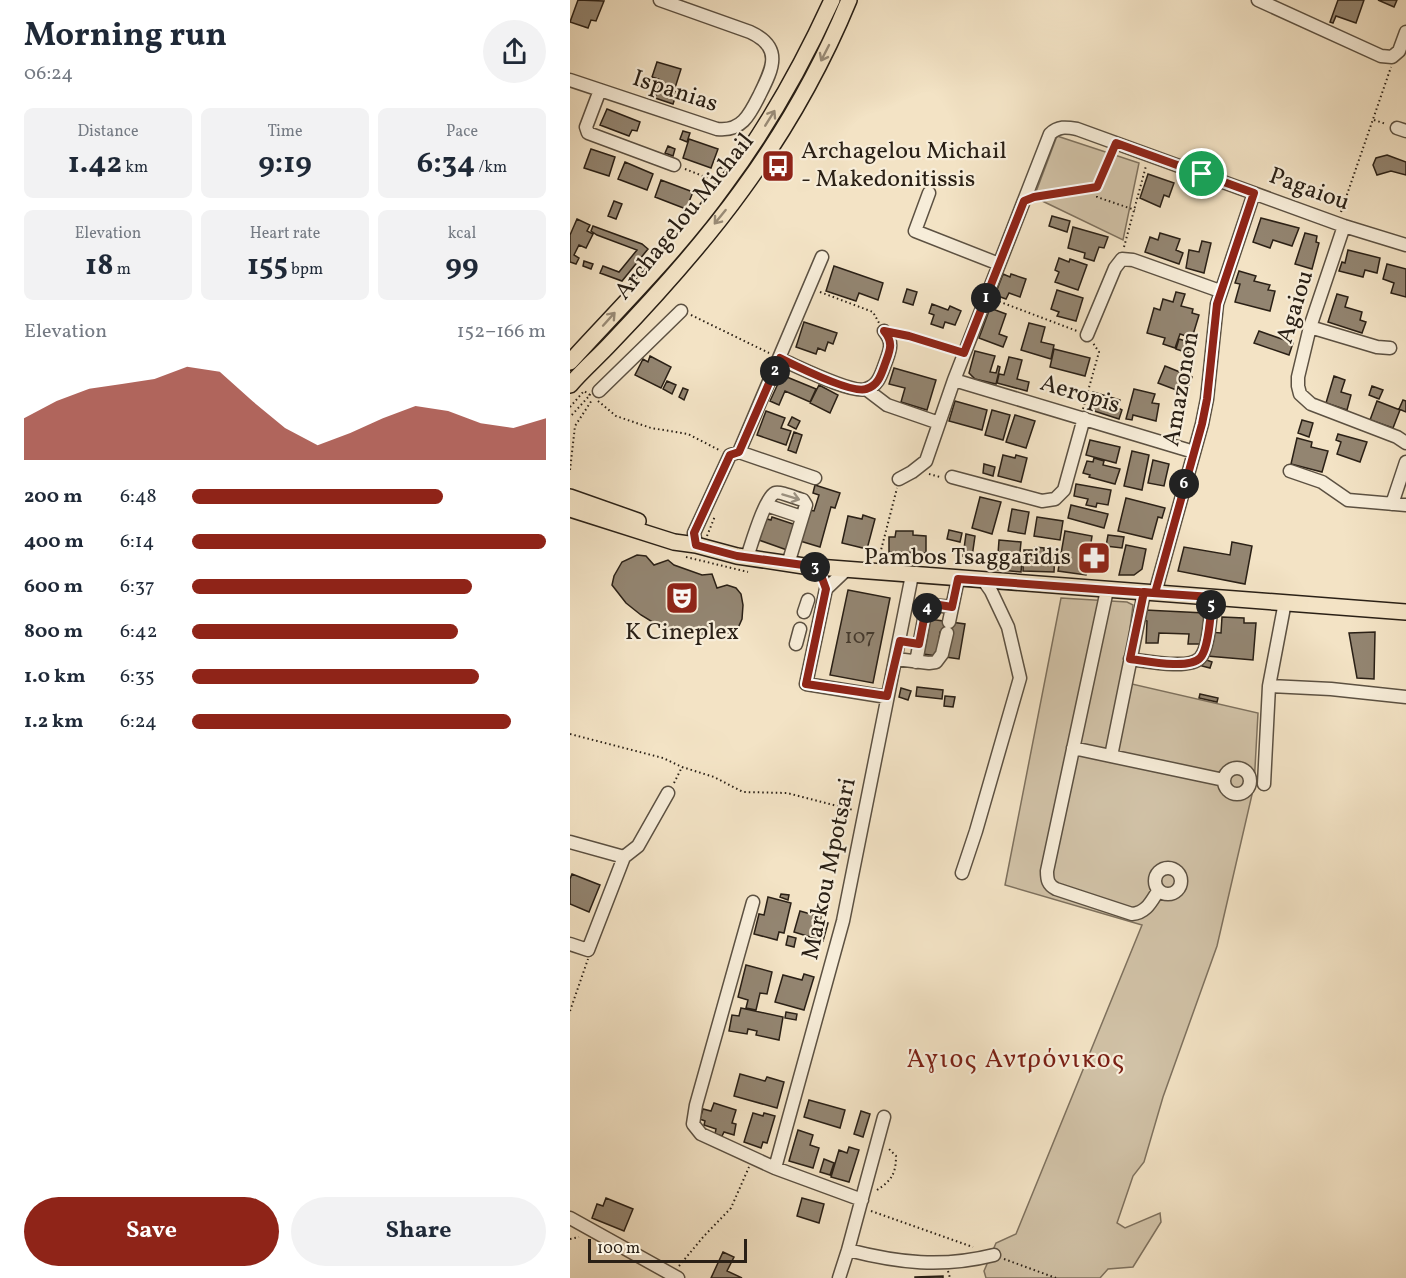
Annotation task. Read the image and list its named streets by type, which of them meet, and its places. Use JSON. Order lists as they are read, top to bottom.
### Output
{
  "streets": {
    "main road": ["Archagelou Michail"],
    "street": [
      "Ispanias",
      "Pagaiou",
      "Agaiou",
      "Amazonon",
      "Aeropis",
      "Markou Mpotsari"
    ]
  },
  "crossings": [
    ["Pagaiou", "Agaiou"],
    ["Pagaiou", "Amazonon"],
    ["Amazonon", "Aeropis"]
  ],
  "districts": ["Άγιος Αντρόνικος"],
  "places": {
    "bus stop": ["Archagelou Michail - Makedonitissis"],
    "pharmacy": ["Pambos Tsaggaridis"],
    "theatre": ["K Cineplex"]
  },
  "house_numbers": ["107"],
  "scale_bar": "100 m",
  "page": {
    "heading": ["Morning run", "06:24"],
    "stats": [
      ["Distance", "1.42 km"],
      ["Time", "9:19"],
      ["Pace", "6:34 /km"],
      ["Elevation", "18 m"],
      ["Heart rate", "155 bpm"],
      ["kcal", "99"]
    ],
    "pins": [
      "1",
      "2",
      "6",
      "3",
      "5",
      "4"
    ],
    "chart": ["Elevation", "152–166 m"],
    "list": [
      {
        "name": "200 m",
        "note": "6:48"
      },
      {
        "name": "400 m",
        "note": "6:14"
      },
      {
        "name": "600 m",
        "note": "6:37"
      },
      {
        "name": "800 m",
        "note": "6:42"
      },
      {
        "name": "1.0 km",
        "note": "6:35"
      },
      {
        "name": "1.2 km",
        "note": "6:24"
      }
    ],
    "buttons": ["Save", "Share"],
    "scale": "100 m"
  }
}
